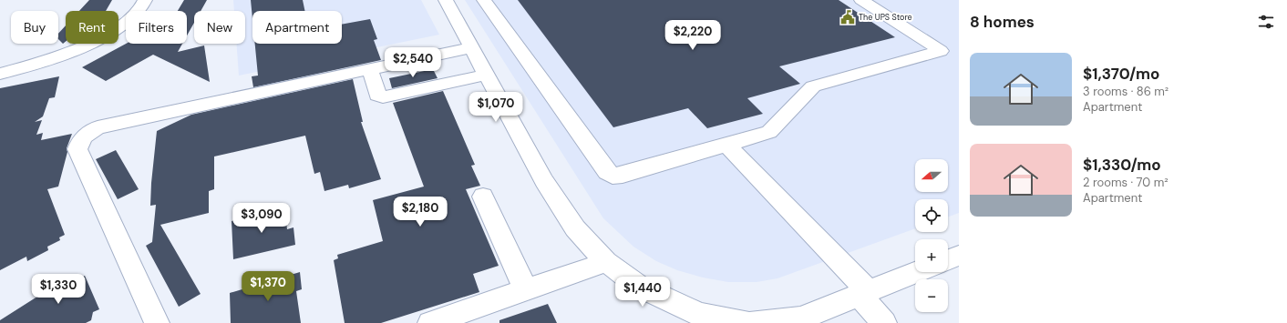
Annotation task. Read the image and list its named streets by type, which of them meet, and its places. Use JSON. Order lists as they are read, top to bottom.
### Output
{
  "places": {
    "public building": ["The UPS Store"]
  },
  "north": "left",
  "page": {
    "heading": "8 homes",
    "chip": [
      "Buy",
      "Rent",
      "Filters",
      "New",
      "Apartment"
    ],
    "price": [
      "$2,220",
      "$2,540",
      "$1,070",
      "$2,180",
      "$3,090",
      "$1,370",
      "$1,330",
      "$1,440"
    ],
    "list": [
      {
        "name": "$1,370/mo",
        "note": "3 rooms · 86 m² · Apartment"
      },
      {
        "name": "$1,330/mo",
        "note": "2 rooms · 70 m² · Apartment"
      }
    ],
    "map_buttons": ["+", "−"]
  }
}
